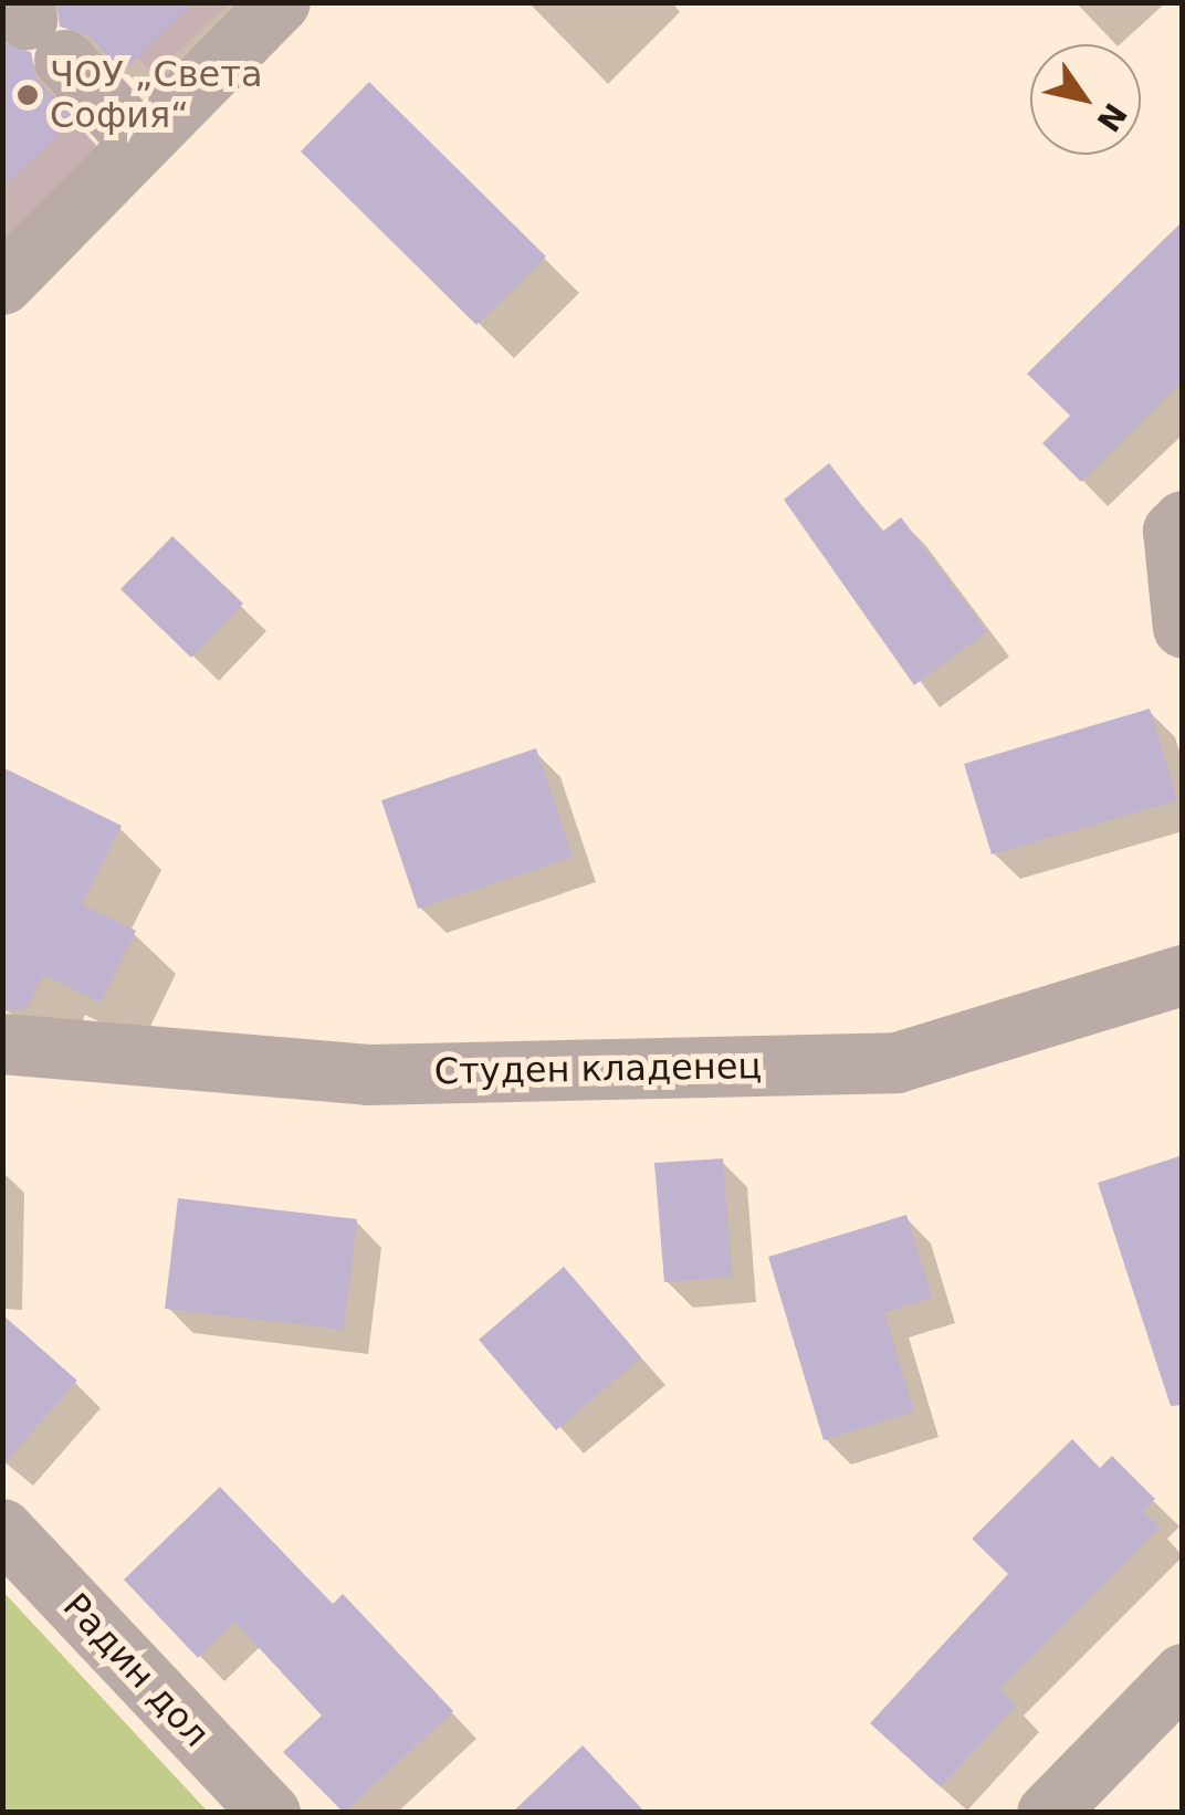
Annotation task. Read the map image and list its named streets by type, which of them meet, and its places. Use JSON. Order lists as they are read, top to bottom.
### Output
{
  "streets": {
    "street": ["Студен кладенец", "Радин дол"]
  },
  "places": ["ЧОУ „Света София“"],
  "north": "bottom right"
}
